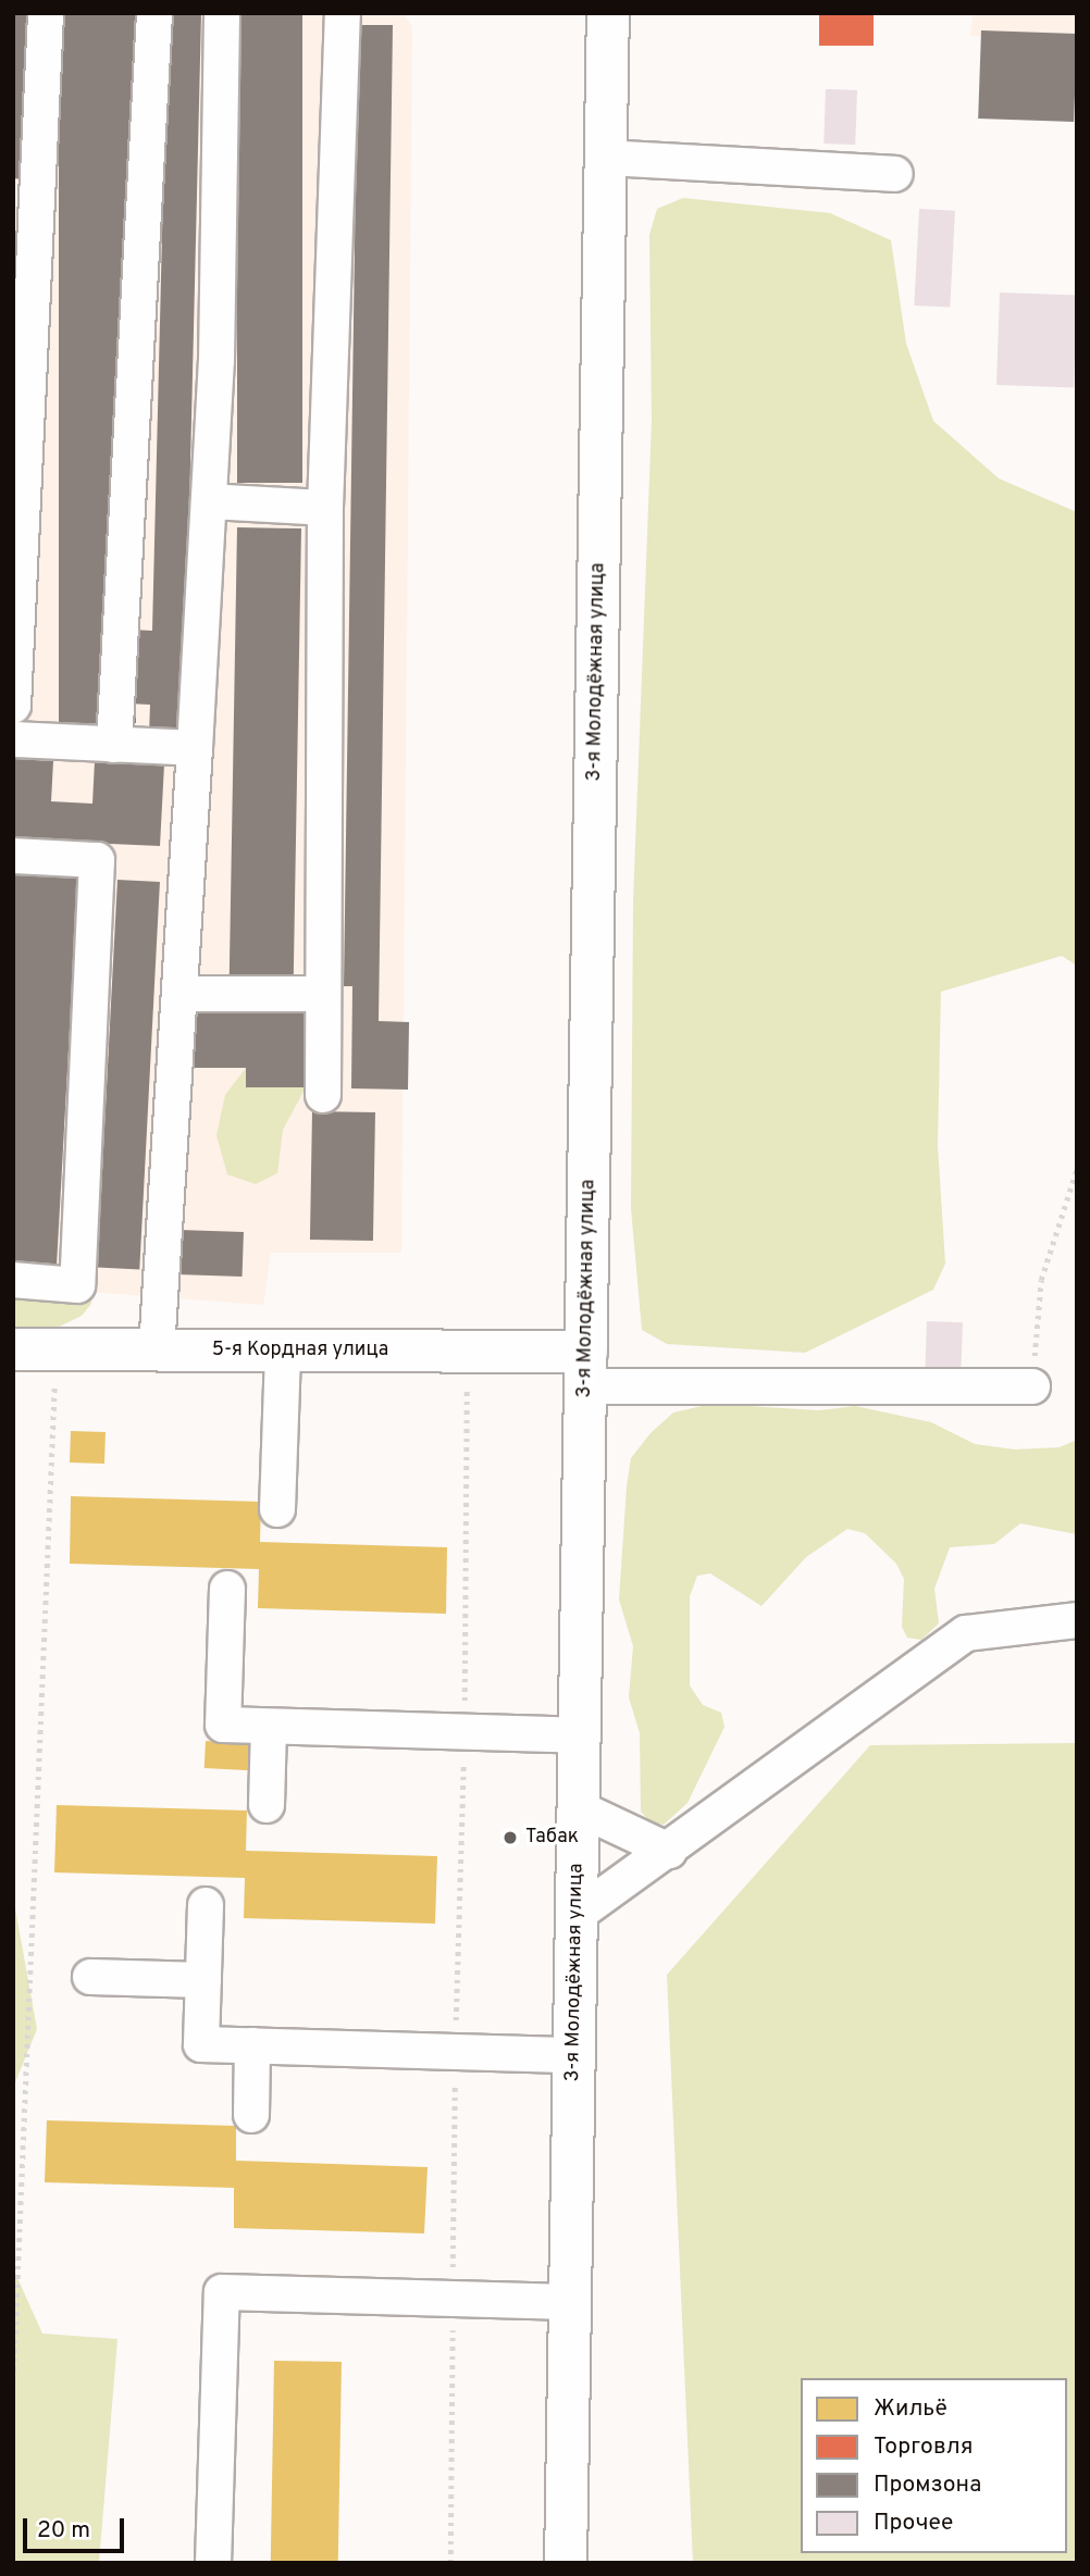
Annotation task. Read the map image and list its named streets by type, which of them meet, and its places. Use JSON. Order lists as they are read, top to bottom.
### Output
{
  "streets": {
    "main road": ["3-я Молодёжная улица", "5-я Кордная улица"]
  },
  "crossings": [
    ["3-я Молодёжная улица", "5-я Кордная улица"]
  ],
  "places": ["Табак"],
  "legend": [
    "Жильё",
    "Торговля",
    "Промзона",
    "Прочее"
  ],
  "scale_bar": "20 m"
}
